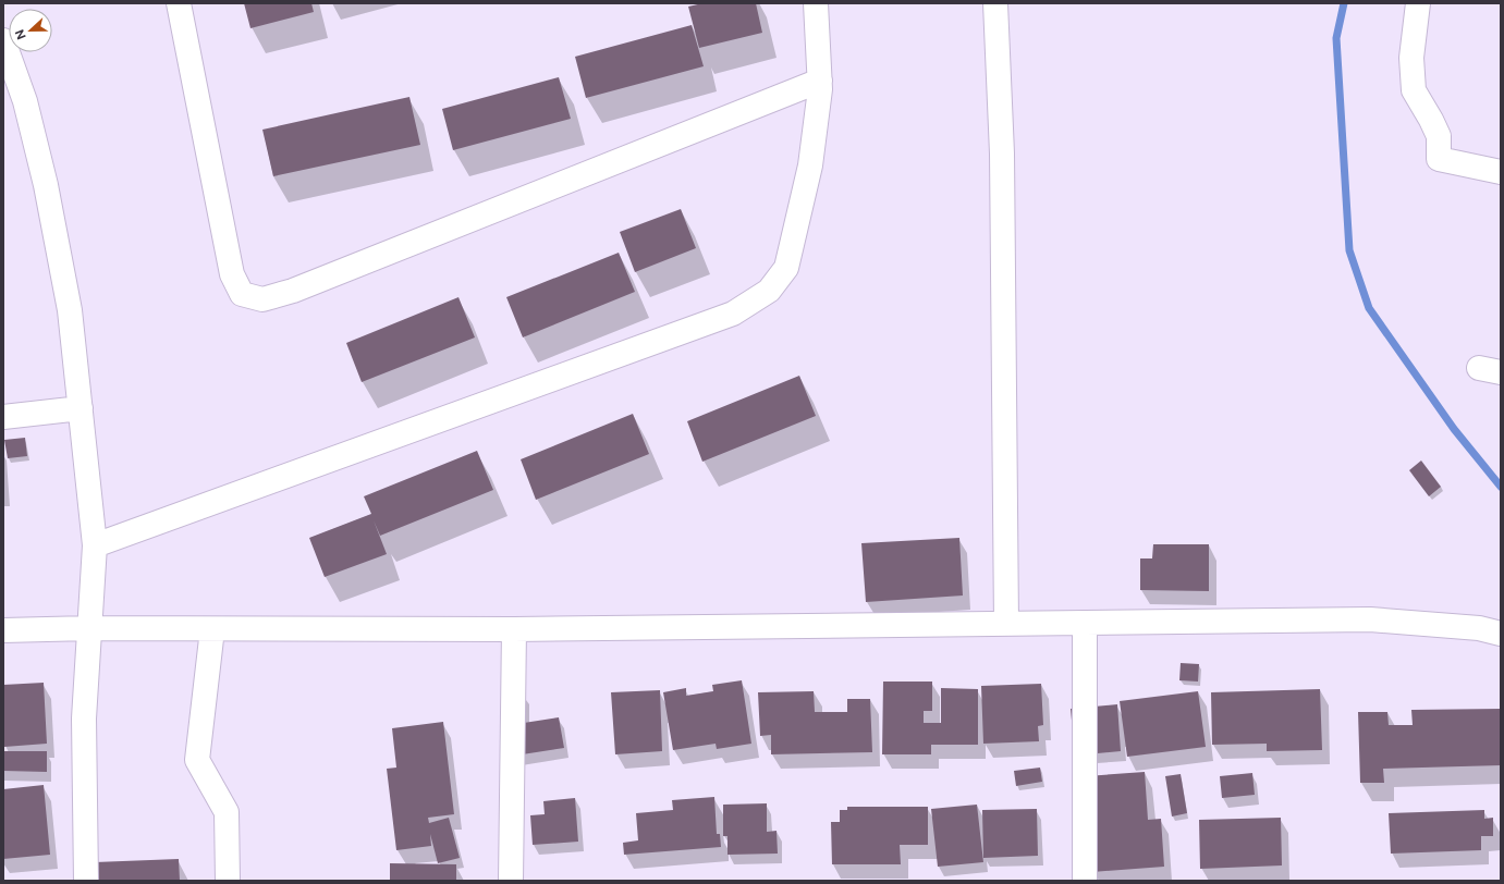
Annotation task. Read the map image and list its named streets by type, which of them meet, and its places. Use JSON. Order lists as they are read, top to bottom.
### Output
{
  "north": "left"
}
